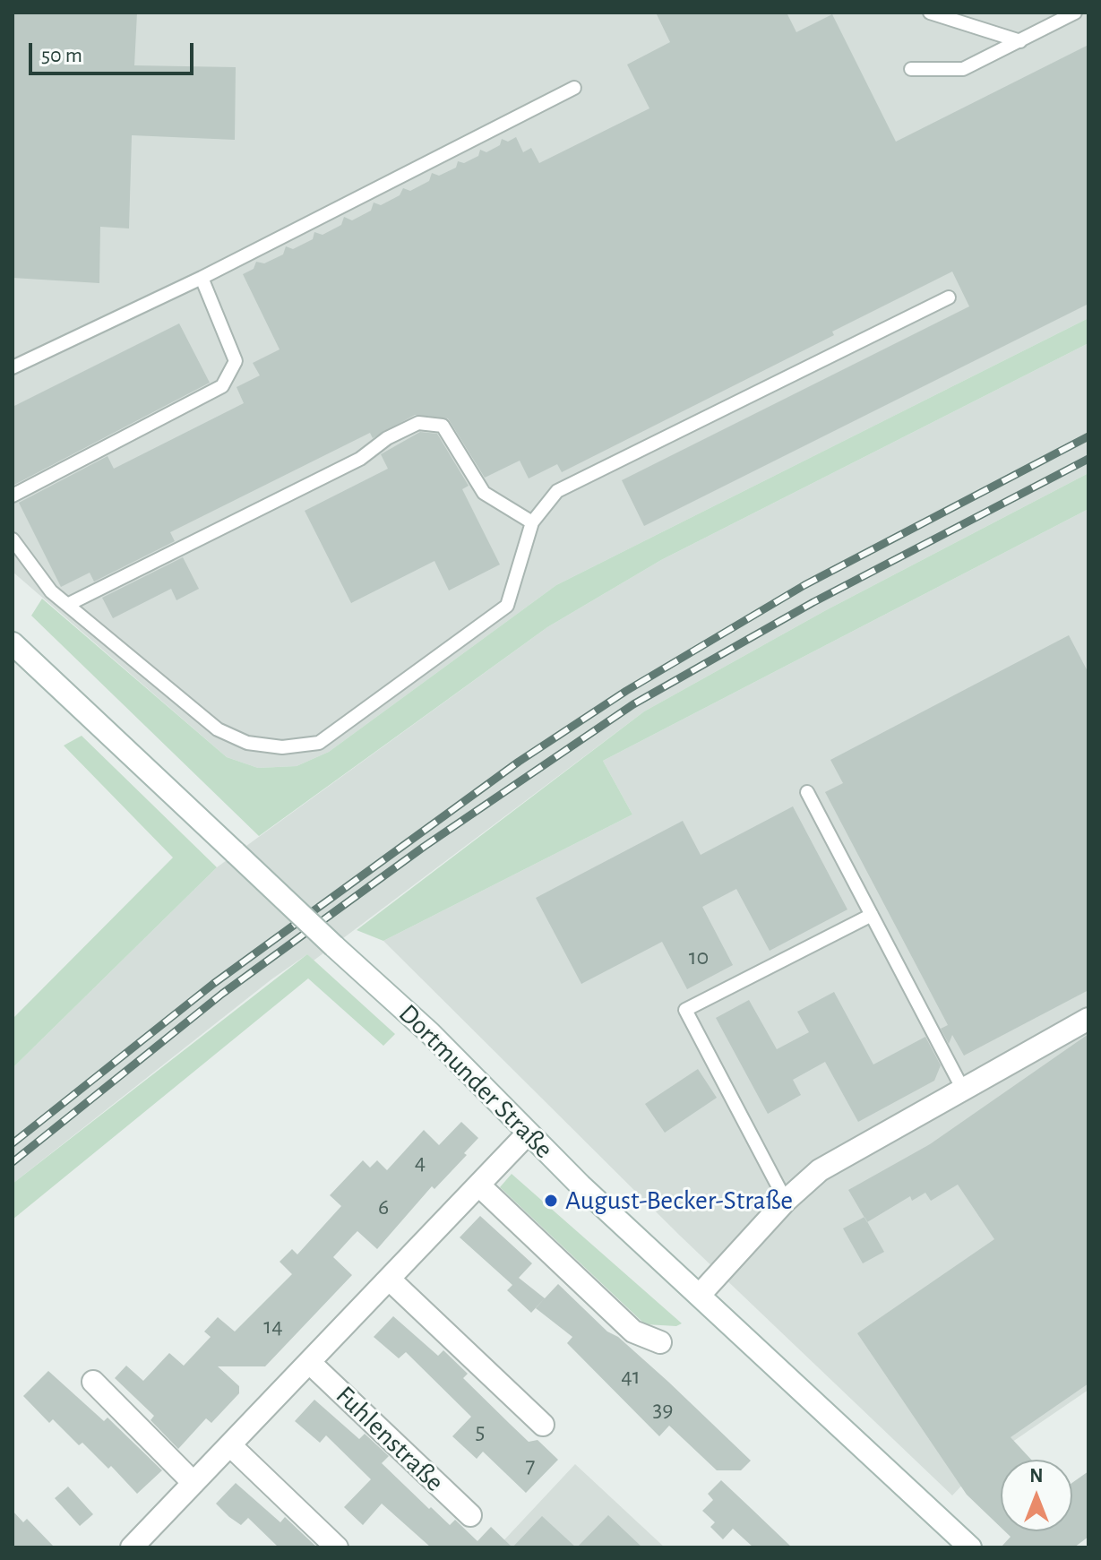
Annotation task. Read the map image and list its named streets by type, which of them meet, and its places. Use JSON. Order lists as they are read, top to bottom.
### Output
{
  "streets": {
    "street": ["Dortmunder Straße", "Fuhlenstraße"]
  },
  "places": ["August-Becker-Straße"],
  "house_numbers": [
    "10",
    "4",
    "6",
    "14",
    "41",
    "39",
    "5",
    "7"
  ],
  "scale_bar": "50 m",
  "north": "top"
}
